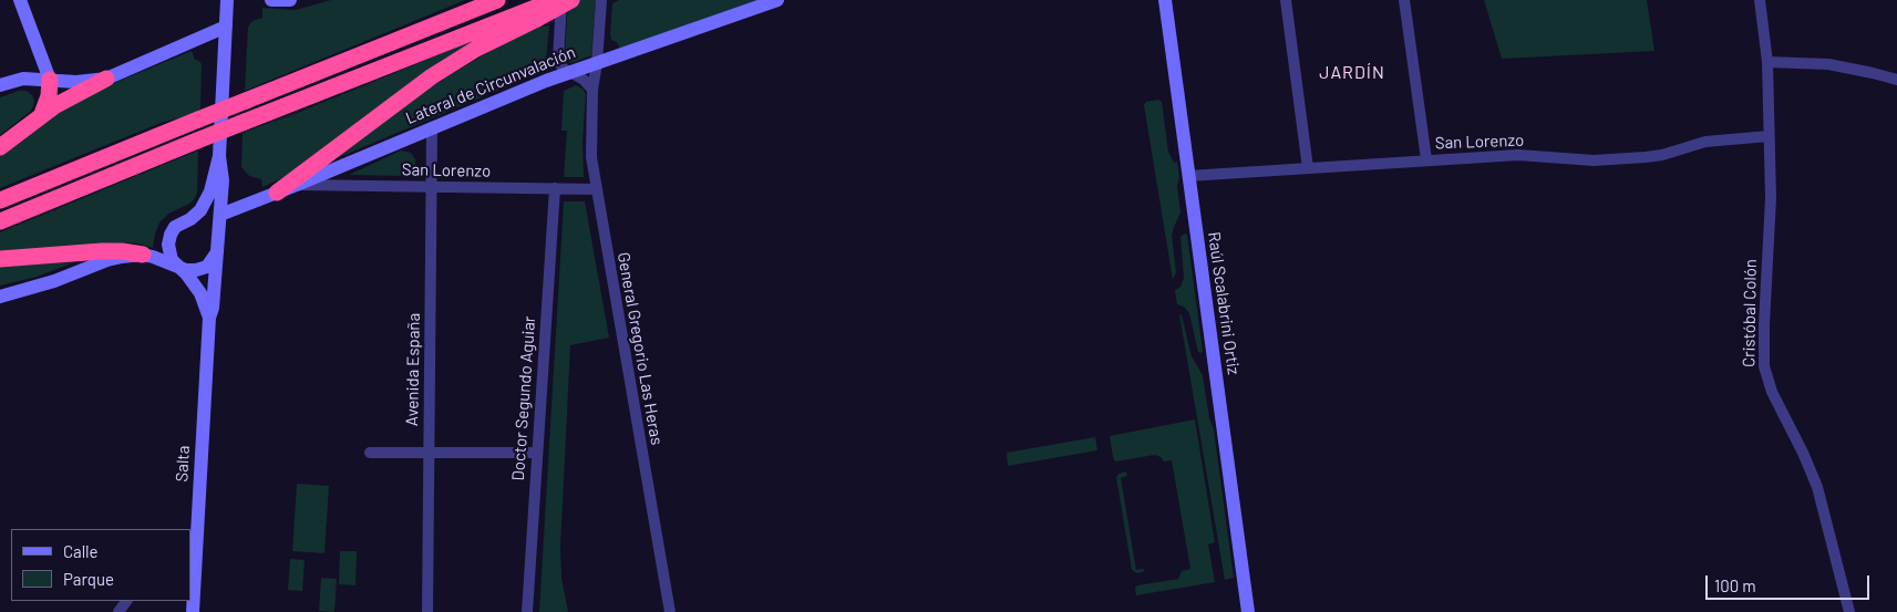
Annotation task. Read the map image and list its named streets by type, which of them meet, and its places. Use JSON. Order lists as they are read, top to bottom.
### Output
{
  "streets": {
    "street": [
      "Lateral de Circunvalación",
      "San Lorenzo",
      "Raúl Scalabrini Ortiz",
      "Cristóbal Colón",
      "General Gregorio Las Heras",
      "Avenida España",
      "Doctor Segundo Aguiar",
      "Salta"
    ]
  },
  "crossings": [
    ["Lateral de Circunvalación", "San Lorenzo"],
    ["Lateral de Circunvalación", "General Gregorio Las Heras"],
    ["Lateral de Circunvalación", "Avenida España"],
    ["Lateral de Circunvalación", "Salta"],
    ["San Lorenzo", "Raúl Scalabrini Ortiz"],
    ["San Lorenzo", "Cristóbal Colón"],
    ["San Lorenzo", "General Gregorio Las Heras"],
    ["San Lorenzo", "Avenida España"],
    ["San Lorenzo", "Doctor Segundo Aguiar"]
  ],
  "districts": ["JARDÍN"],
  "legend": ["Calle", "Parque"],
  "scale_bar": "100 m"
}
